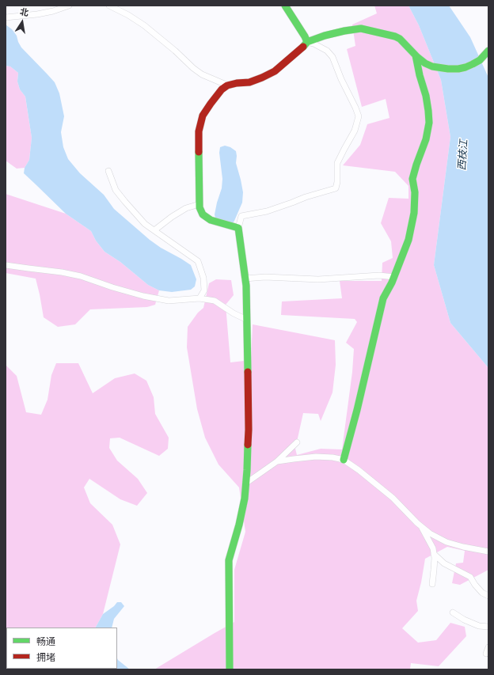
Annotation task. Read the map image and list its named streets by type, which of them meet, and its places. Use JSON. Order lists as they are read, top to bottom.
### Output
{
  "water": ["西枝江"],
  "legend": ["畅通", "拥堵"],
  "north": "top"
}
